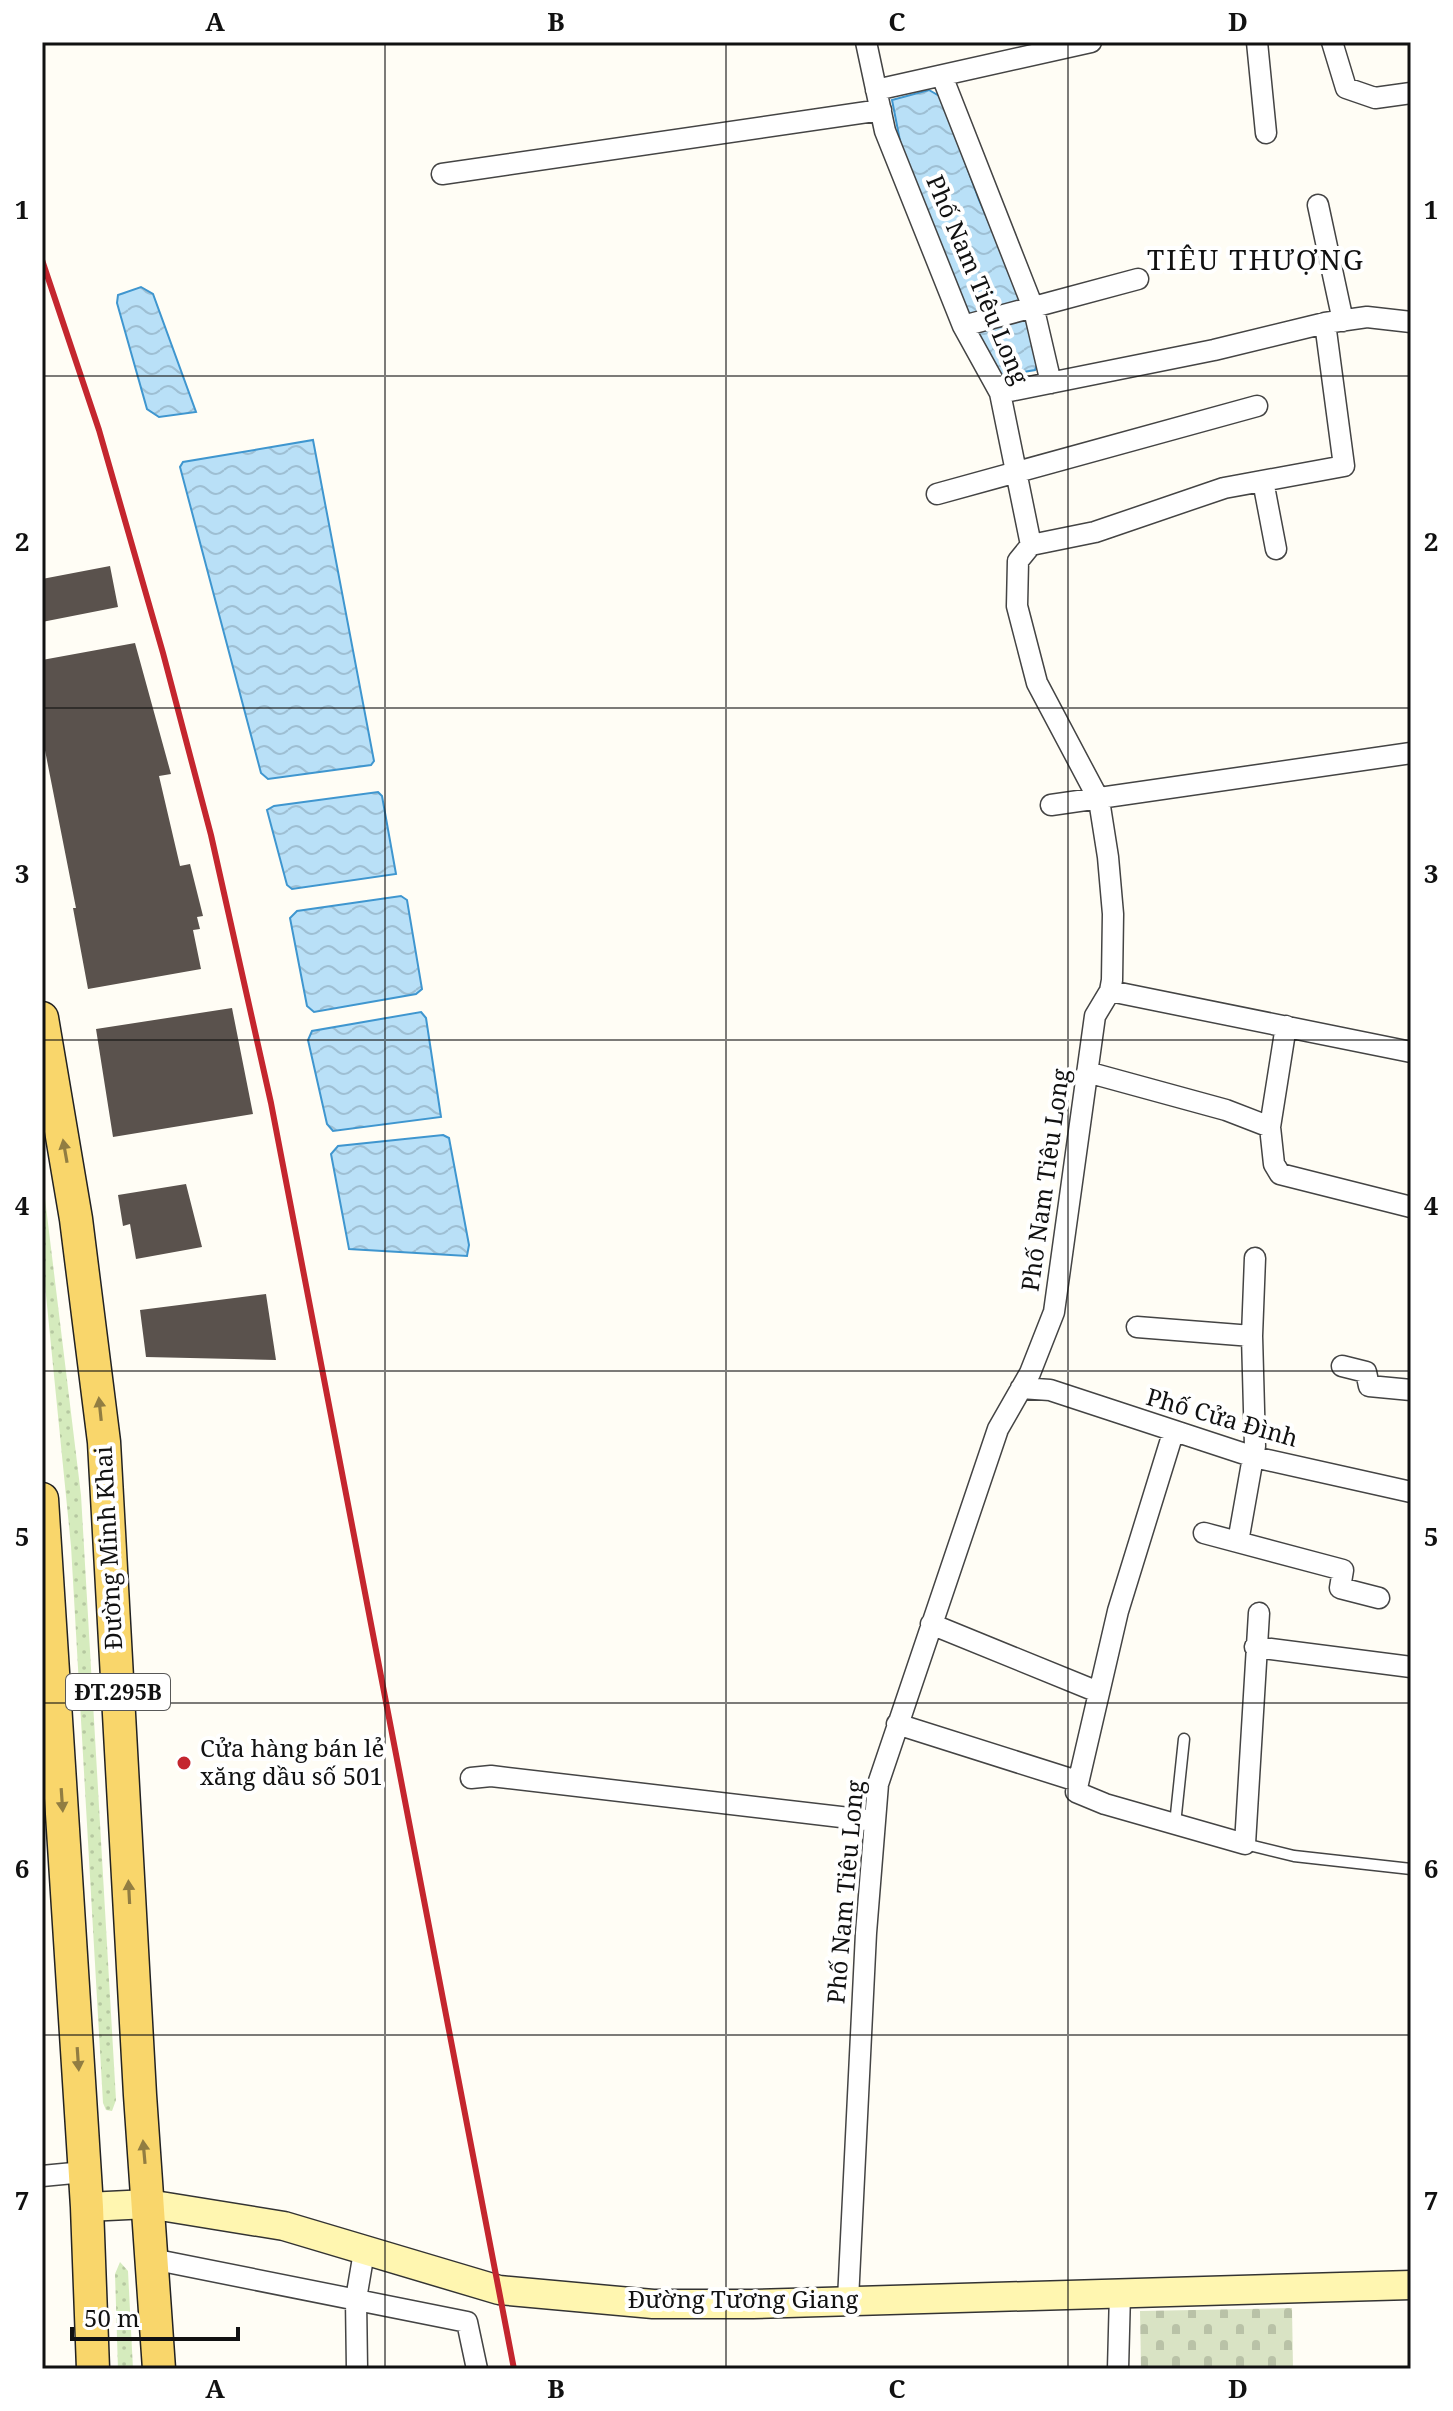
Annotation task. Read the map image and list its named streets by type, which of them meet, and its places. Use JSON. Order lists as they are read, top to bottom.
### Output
{
  "streets": {
    "main road": ["Đường Minh Khai", "ĐT.295B", "Đường Tương Giang"],
    "street": ["Phố Nam Tiêu Long", "Phố Cửa Đình"]
  },
  "crossings": [
    ["Phố Nam Tiêu Long", "Phố Cửa Đình"],
    ["Phố Nam Tiêu Long", "Đường Tương Giang"],
    ["Đường Minh Khai", "Đường Tương Giang"],
    ["ĐT.295B", "Đường Tương Giang"]
  ],
  "districts": ["TIÊU THƯỢNG"],
  "places": ["Cửa hàng bán lẻ xăng dầu số 501"],
  "scale_bar": "50 m",
  "grid": {
    "columns": [
      "A",
      "B",
      "C",
      "D"
    ],
    "rows": [
      "1",
      "2",
      "3",
      "4",
      "5",
      "6",
      "7"
    ]
  }
}
